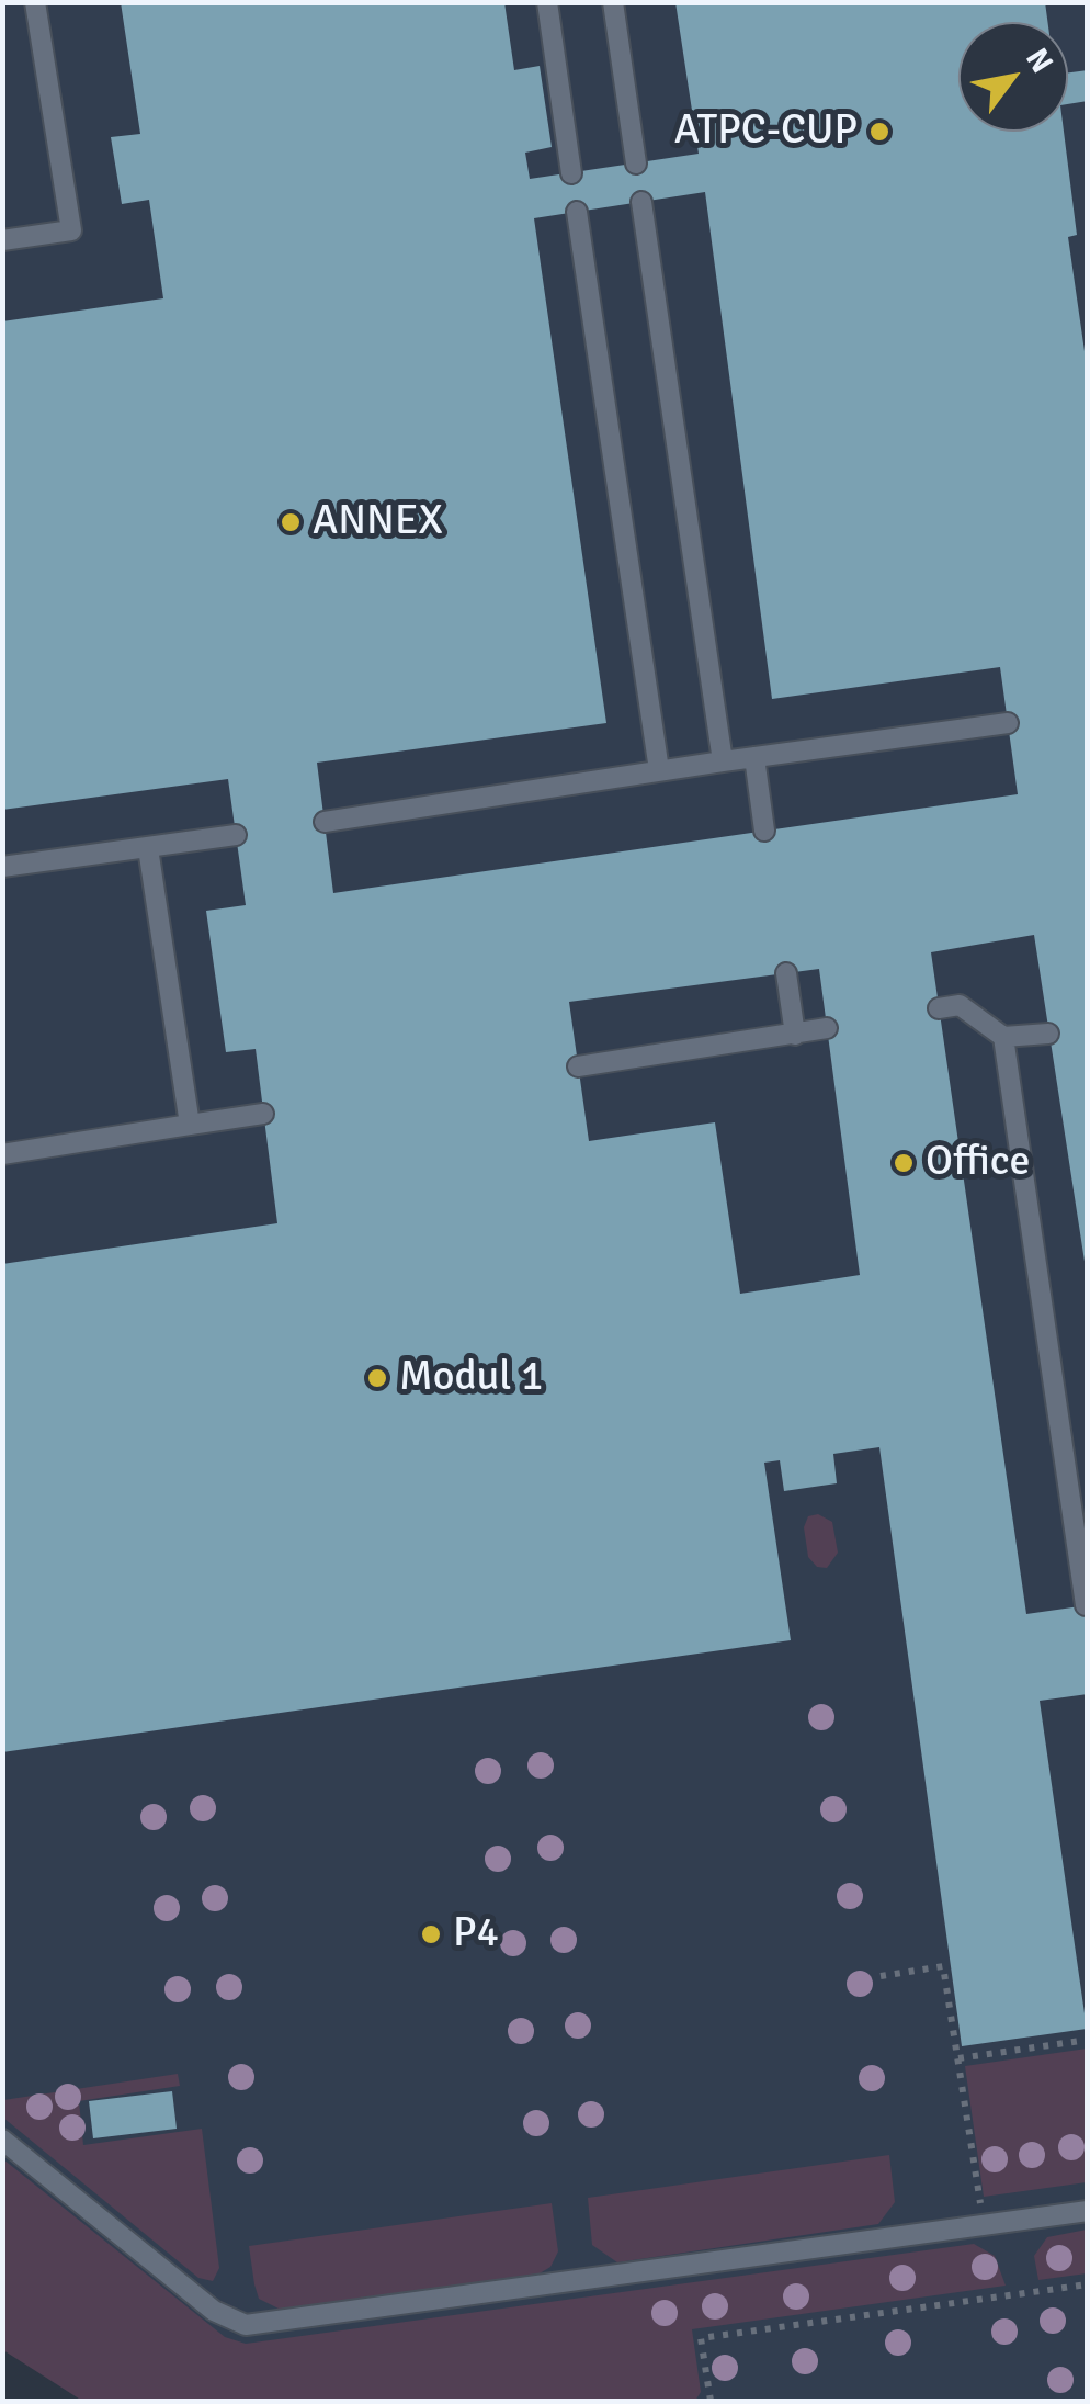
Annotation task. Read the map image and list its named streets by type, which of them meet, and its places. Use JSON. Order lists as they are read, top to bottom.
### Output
{
  "places": [
    "ATPC-CUP",
    "ANNEX",
    "Office",
    "Modul 1",
    "P4"
  ],
  "north": "top right"
}
